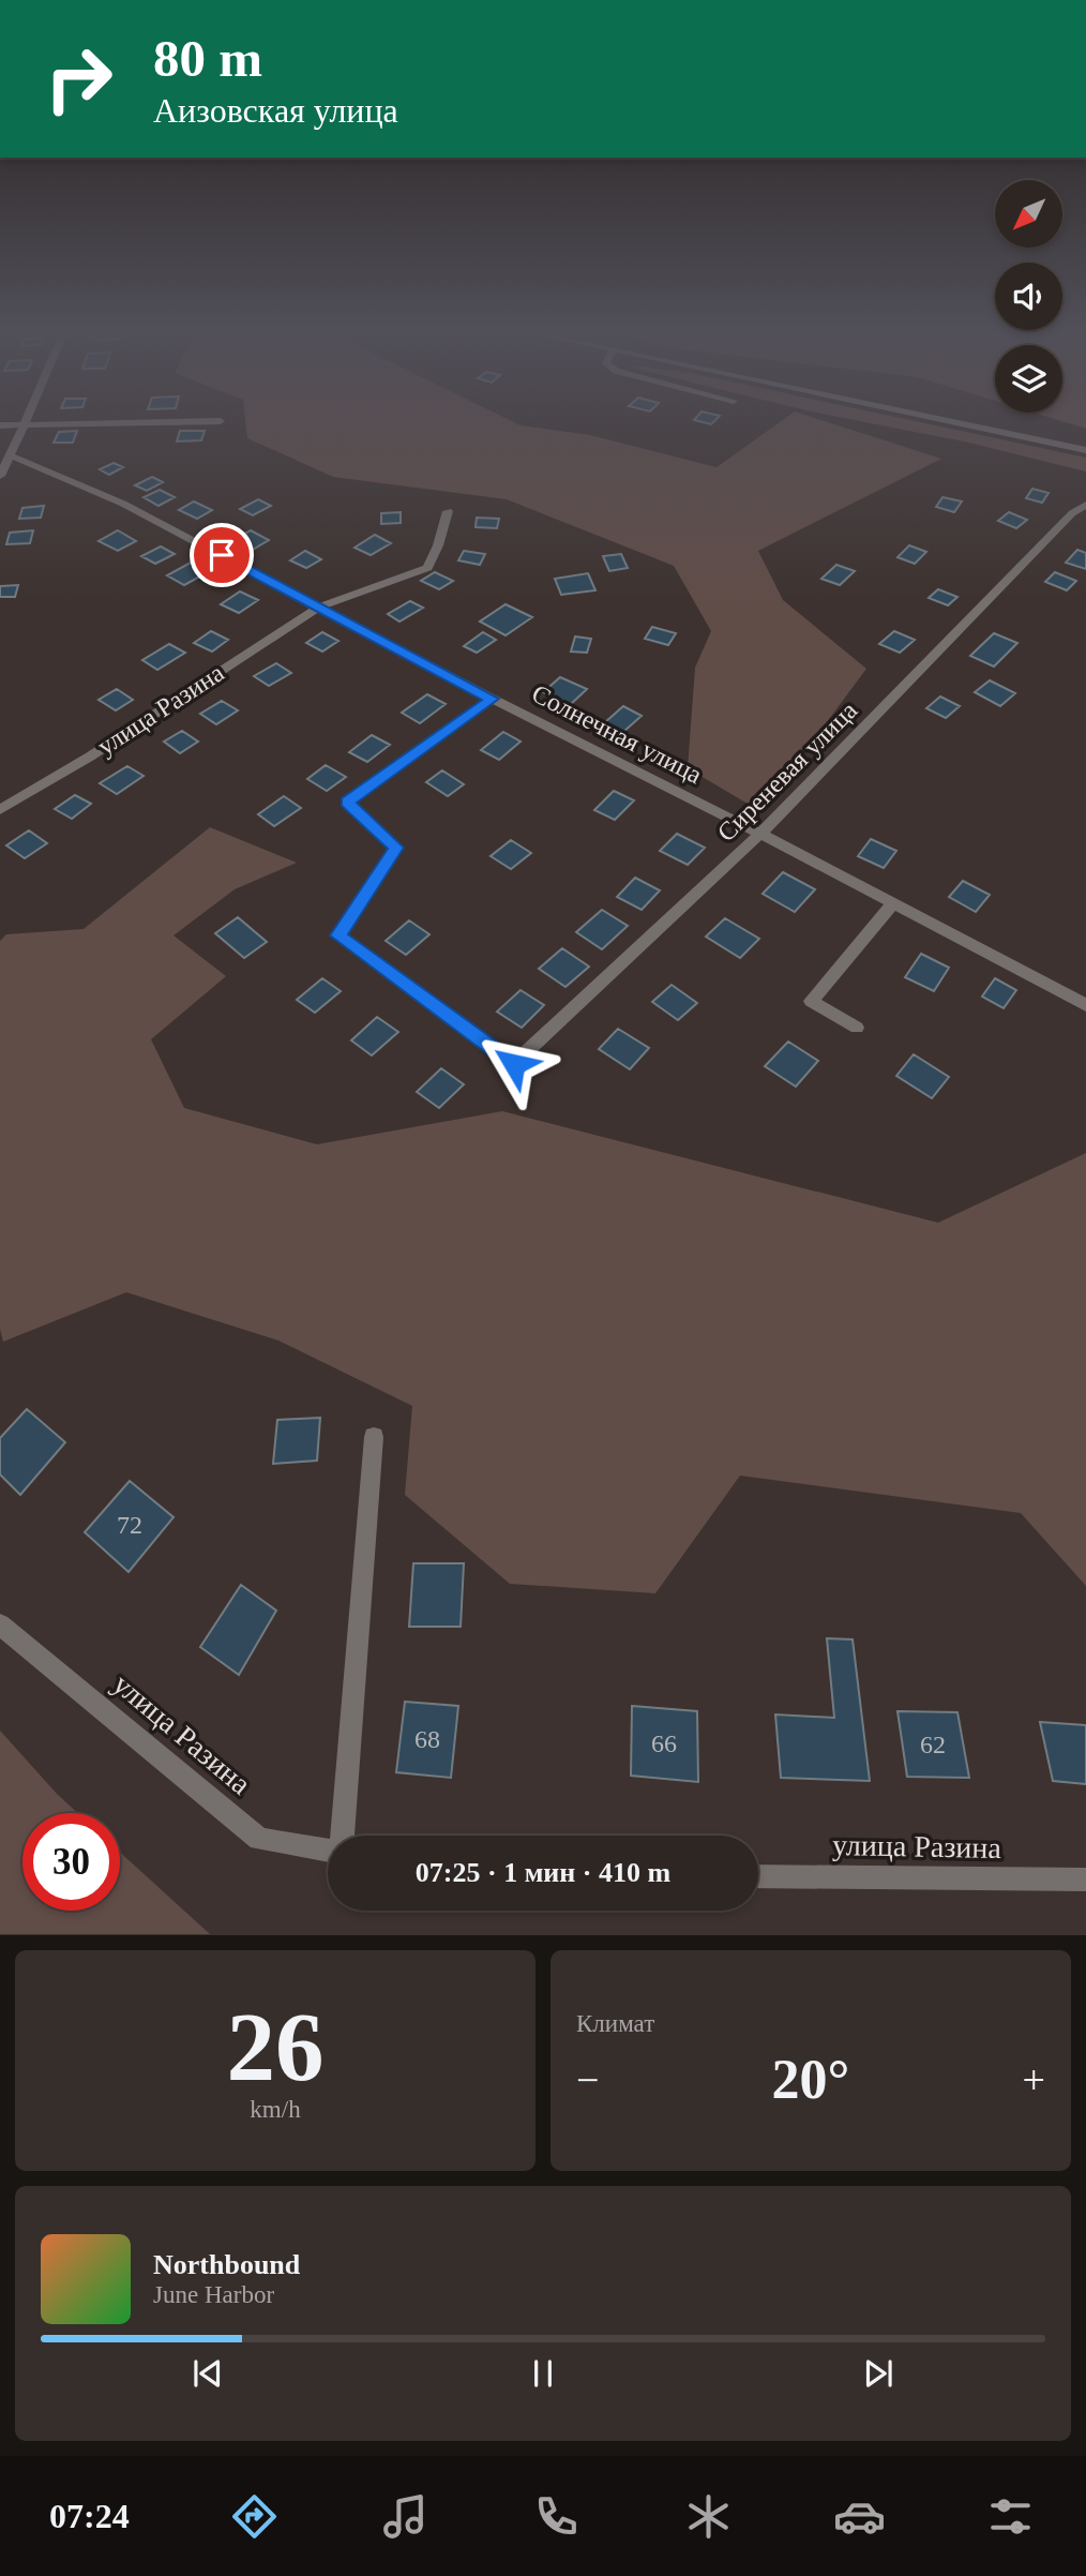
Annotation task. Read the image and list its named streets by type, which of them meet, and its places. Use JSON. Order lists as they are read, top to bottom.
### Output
{
  "streets": {
    "street": ["улица Разина", "Солнечная улица", "Сиреневая улица"]
  },
  "crossings": [
    ["улица Разина", "Солнечная улица"],
    ["Солнечная улица", "Сиреневая улица"]
  ],
  "house_numbers": [
    "72",
    "68",
    "66",
    "62"
  ],
  "north": "bottom left",
  "page": {
    "turn": ["80 m", "Аизовская улица"],
    "limit": "30",
    "trip": "07:25 · 1 мин · 410 m",
    "tile": [
      ["26", "km/h"],
      "Климат"
    ],
    "heat": ["−", "20°", "+"],
    "song": ["Northbound", "June Harbor"],
    "tabs": "07:24"
  }
}
